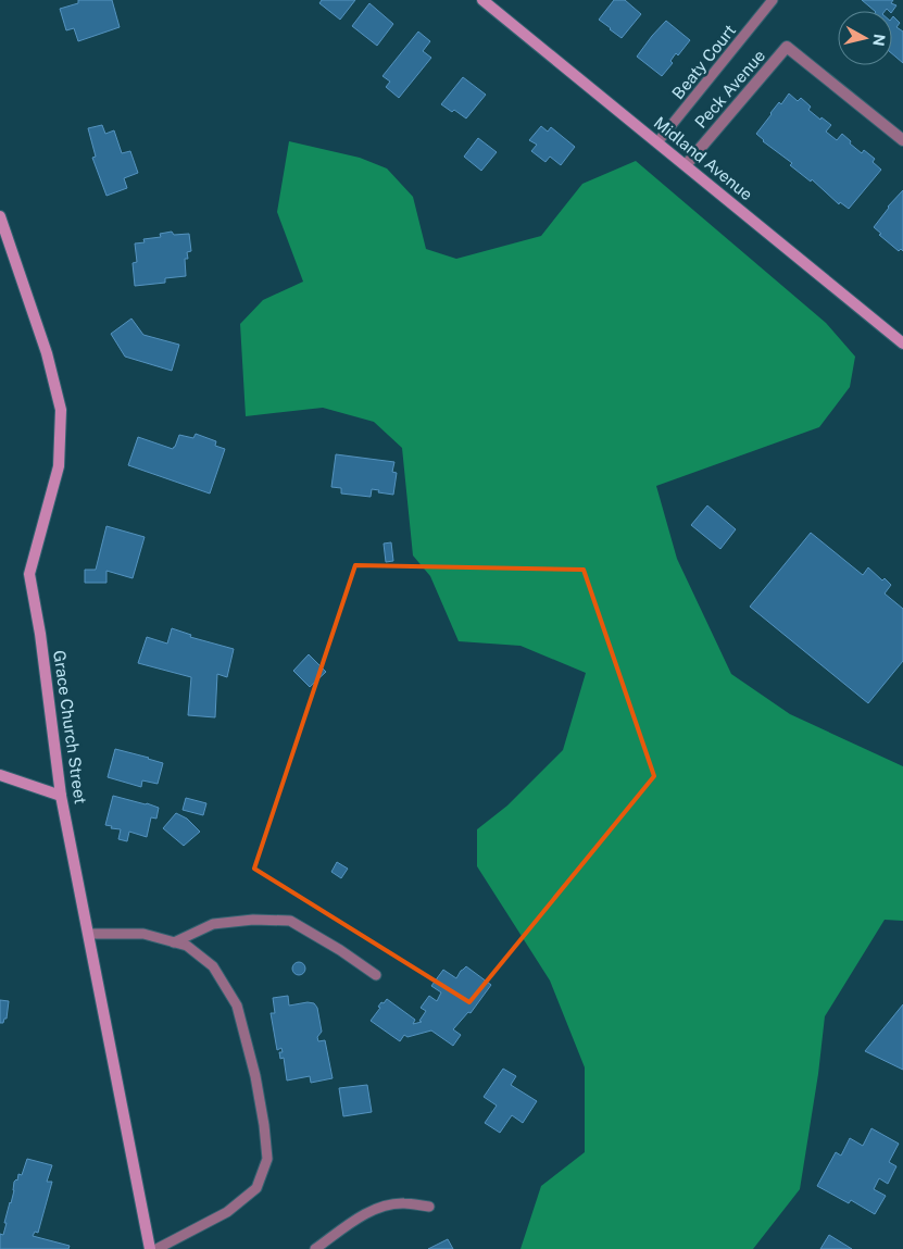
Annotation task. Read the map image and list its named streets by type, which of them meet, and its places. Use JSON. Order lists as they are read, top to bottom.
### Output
{
  "streets": {
    "street": ["Peck Avenue", "Midland Avenue", "Grace Church Street"],
    "lane": ["Beaty Court"]
  },
  "crossings": [
    ["Beaty Court", "Midland Avenue"],
    ["Peck Avenue", "Midland Avenue"]
  ],
  "north": "right"
}
